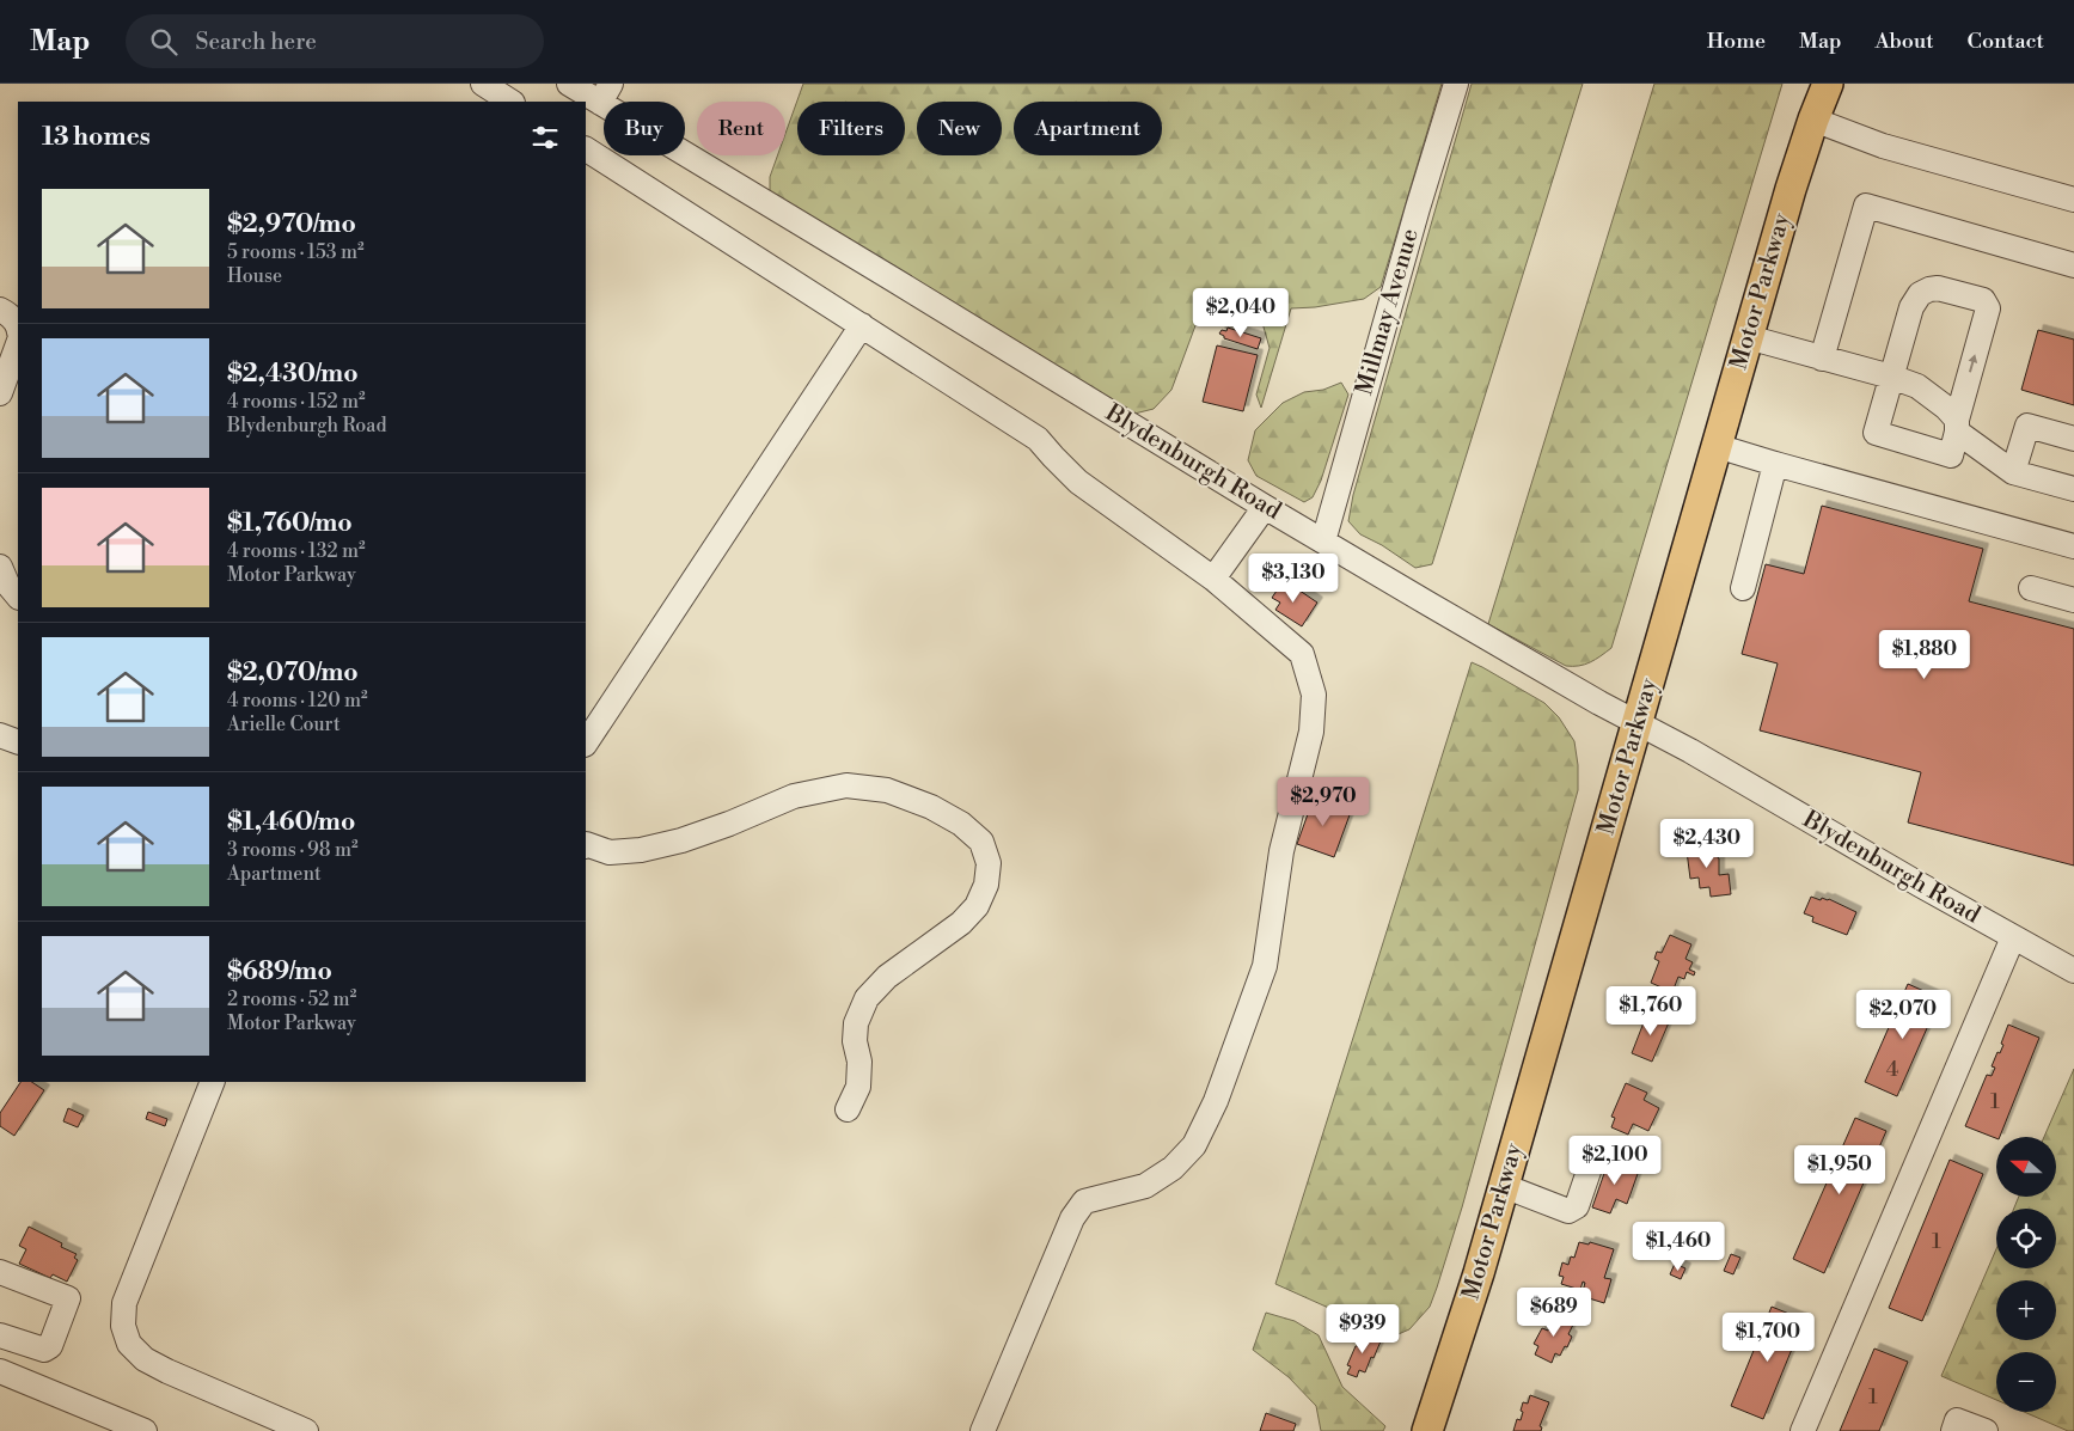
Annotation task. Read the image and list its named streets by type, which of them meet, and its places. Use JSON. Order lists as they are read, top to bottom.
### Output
{
  "streets": {
    "main road": ["Motor Parkway"],
    "street": ["Millmay Avenue", "Blydenburgh Road"]
  },
  "crossings": [
    ["Motor Parkway", "Blydenburgh Road"],
    ["Millmay Avenue", "Blydenburgh Road"]
  ],
  "house_numbers": [
    "4",
    "1",
    "1",
    "1"
  ],
  "north": "left",
  "page": {
    "header": "Map",
    "search": "Search here",
    "nav": [
      "Home",
      "Map",
      "About",
      "Contact"
    ],
    "chip": [
      "Buy",
      "Rent",
      "Filters",
      "New",
      "Apartment"
    ],
    "heading": "13 homes",
    "list": [
      {
        "name": "$2,970/mo",
        "note": "5 rooms · 153 m² · House"
      },
      {
        "name": "$2,430/mo",
        "note": "4 rooms · 152 m² · Blydenburgh Road"
      },
      {
        "name": "$1,760/mo",
        "note": "4 rooms · 132 m² · Motor Parkway"
      },
      {
        "name": "$2,070/mo",
        "note": "4 rooms · 120 m² · Arielle Court"
      },
      {
        "name": "$1,460/mo",
        "note": "3 rooms · 98 m² · Apartment"
      },
      {
        "name": "$689/mo",
        "note": "2 rooms · 52 m² · Motor Parkway"
      }
    ],
    "price": [
      "$2,040",
      "$3,130",
      "$1,880",
      "$2,970",
      "$2,430",
      "$1,760",
      "$2,070",
      "$2,100",
      "$1,950",
      "$1,460",
      "$689",
      "$939",
      "$1,700"
    ],
    "map_buttons": ["+", "−"]
  }
}
